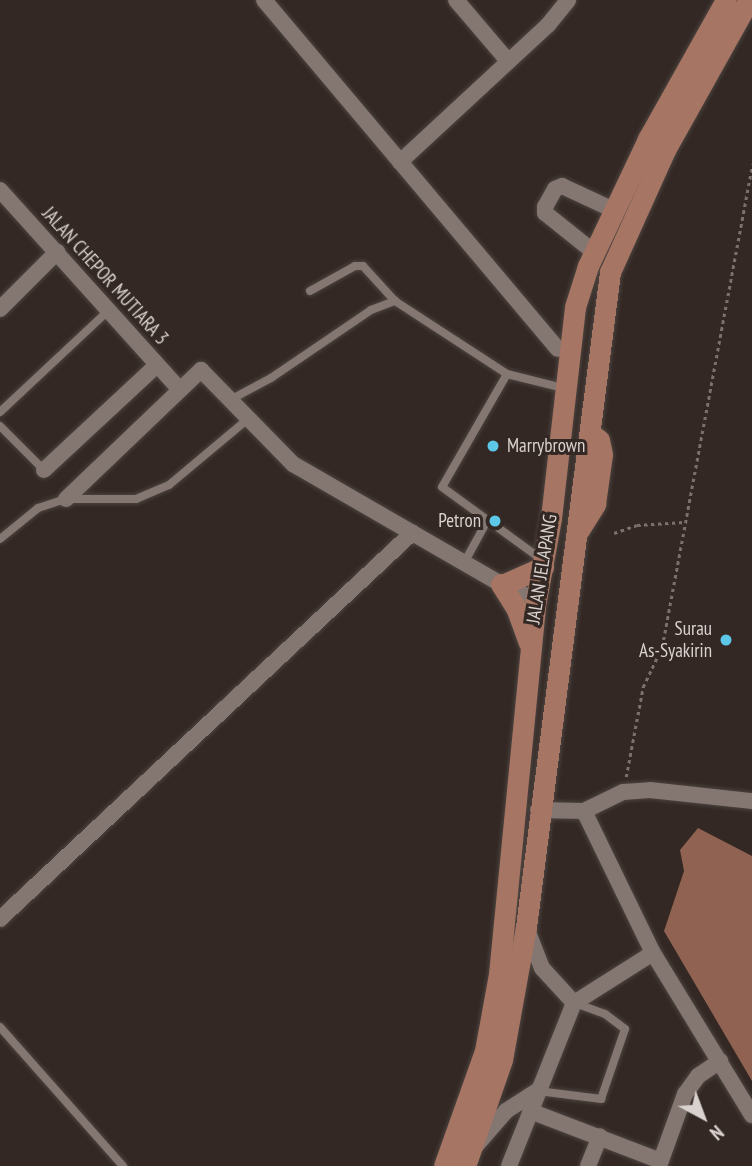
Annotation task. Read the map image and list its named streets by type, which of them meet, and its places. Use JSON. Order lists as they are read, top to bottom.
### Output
{
  "streets": {
    "main road": ["JALAN JELAPANG"],
    "street": ["JALAN CHEPOR MUTIARA 3"]
  },
  "places": ["Marrybrown", "Petron", "Surau As-Syakirin"],
  "north": "bottom right"
}
